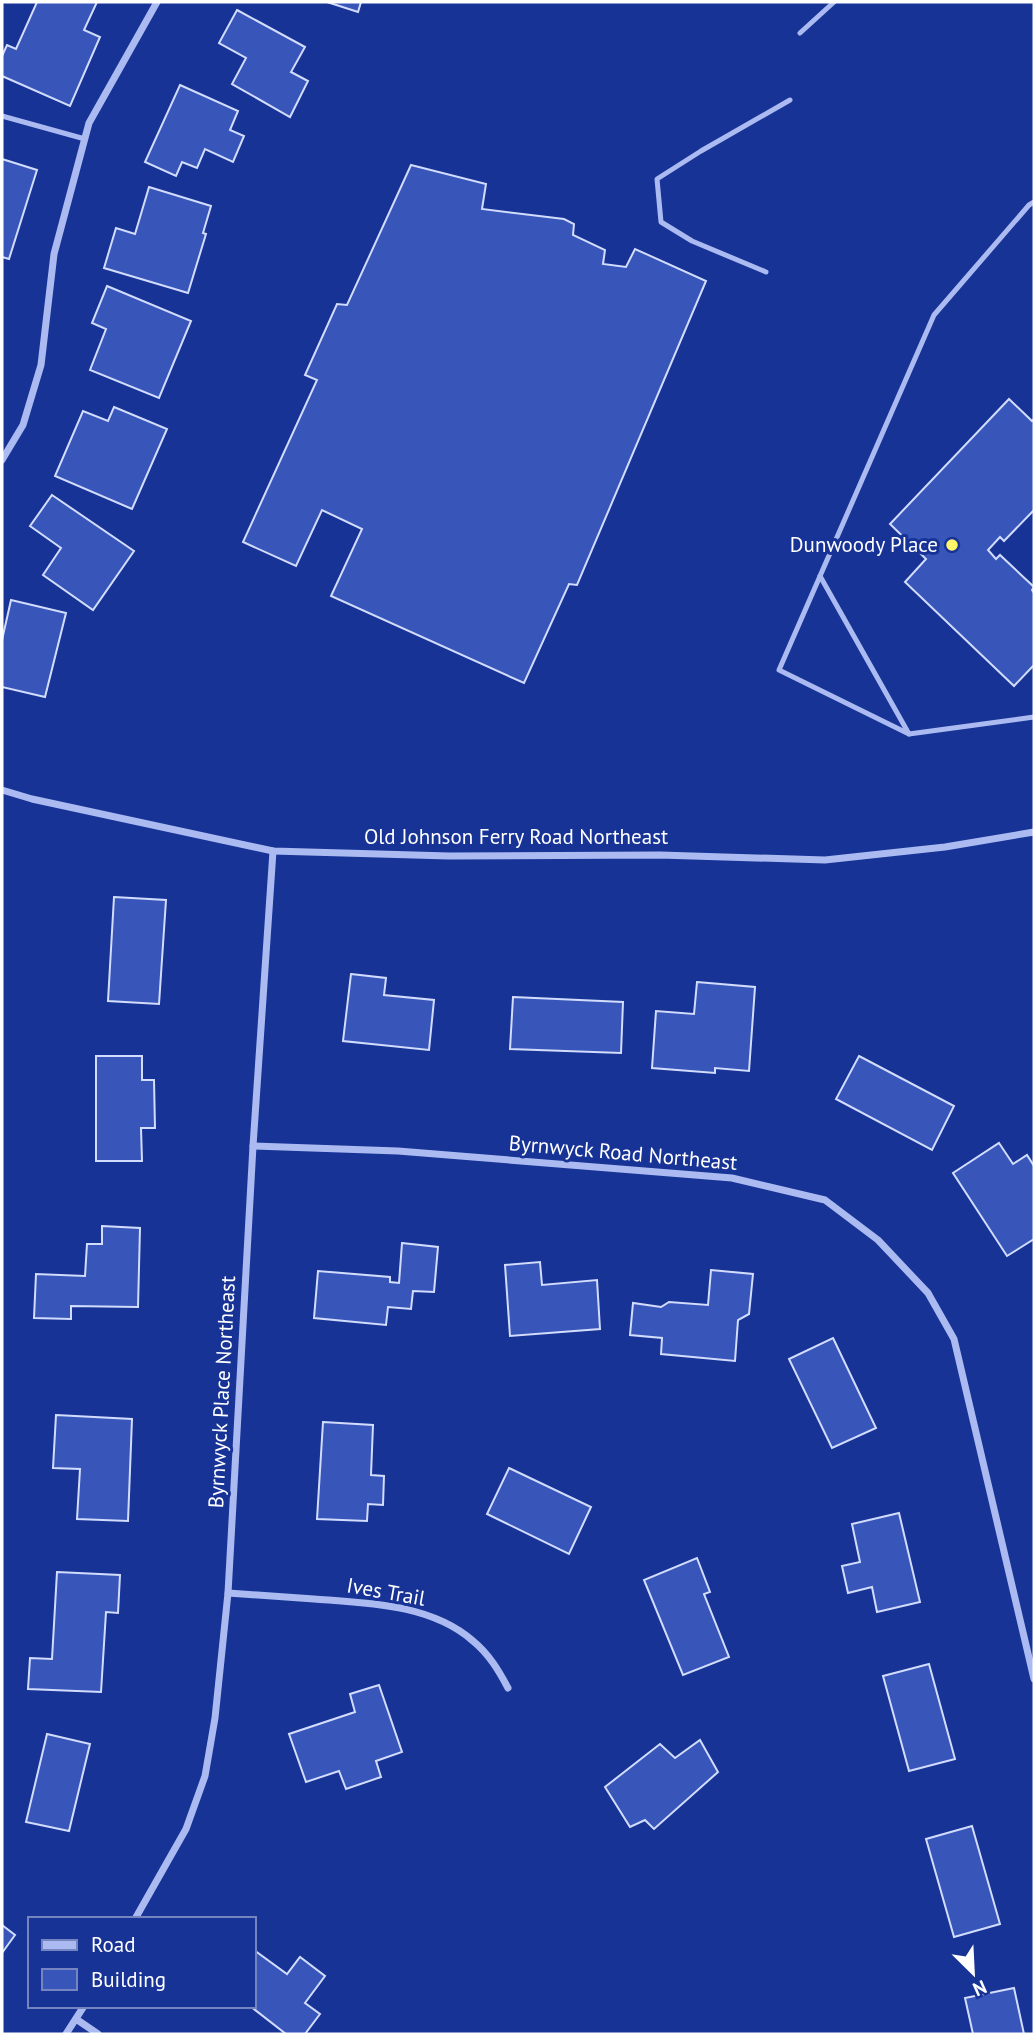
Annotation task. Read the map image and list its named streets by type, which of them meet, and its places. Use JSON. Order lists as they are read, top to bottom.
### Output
{
  "streets": {
    "street": [
      "Old Johnson Ferry Road Northeast",
      "Byrnwyck Road Northeast",
      "Byrnwyck Place Northeast",
      "Ives Trail"
    ]
  },
  "crossings": [
    ["Old Johnson Ferry Road Northeast", "Byrnwyck Place Northeast"],
    ["Byrnwyck Road Northeast", "Byrnwyck Place Northeast"],
    ["Byrnwyck Place Northeast", "Ives Trail"]
  ],
  "places": ["Dunwoody Place"],
  "legend": ["Road", "Building"],
  "north": "bottom right"
}
